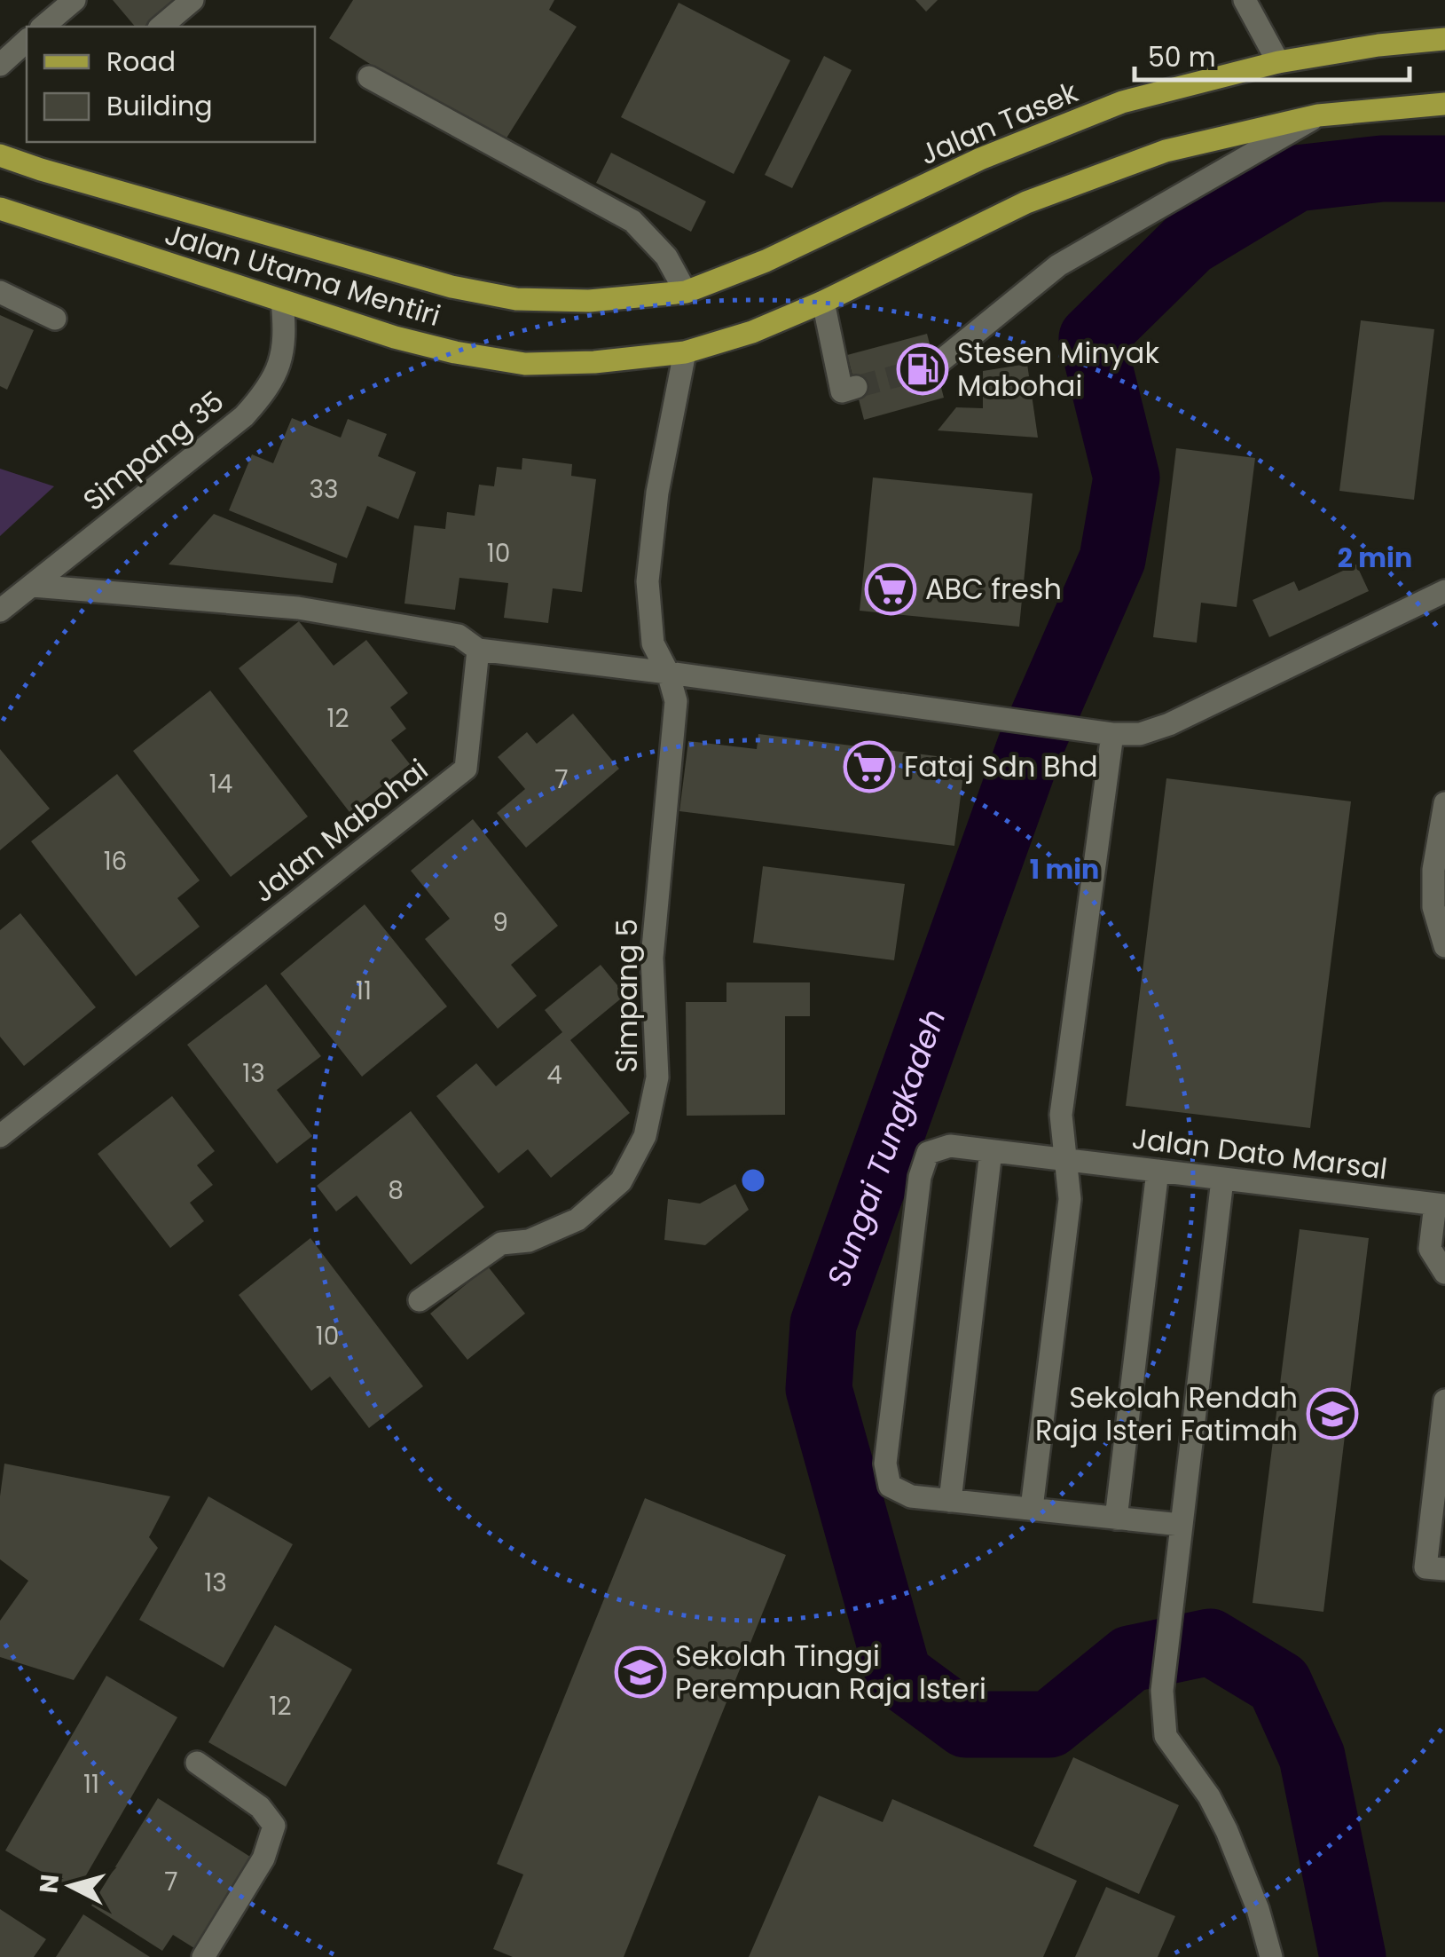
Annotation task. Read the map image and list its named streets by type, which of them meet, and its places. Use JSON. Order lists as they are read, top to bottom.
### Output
{
  "streets": {
    "main road": ["Jalan Tasek", "Jalan Utama Mentiri"],
    "street": [
      "Simpang 35",
      "Jalan Mabohai",
      "Simpang 5",
      "Jalan Dato Marsal"
    ]
  },
  "crossings": [
    ["Jalan Tasek", "Jalan Utama Mentiri"],
    ["Jalan Utama Mentiri", "Simpang 35"]
  ],
  "water": ["Sungai Tungkadeh"],
  "places": {
    "fuel station": ["Stesen Minyak Mabohai"],
    "supermarket": ["ABC fresh", "Fataj Sdn Bhd"],
    "school or university": ["Sekolah Rendah Raja Isteri Fatimah", "Sekolah Tinggi Perempuan Raja Isteri"]
  },
  "house_numbers": [
    "33",
    "10",
    "12",
    "7",
    "14",
    "16",
    "9",
    "11",
    "13",
    "4",
    "8",
    "10",
    "13",
    "12",
    "11",
    "7"
  ],
  "legend": ["Road", "Building"],
  "scale_bar": "50 m",
  "north": "left",
  "rings": ["2 min", "1 min"]
}
